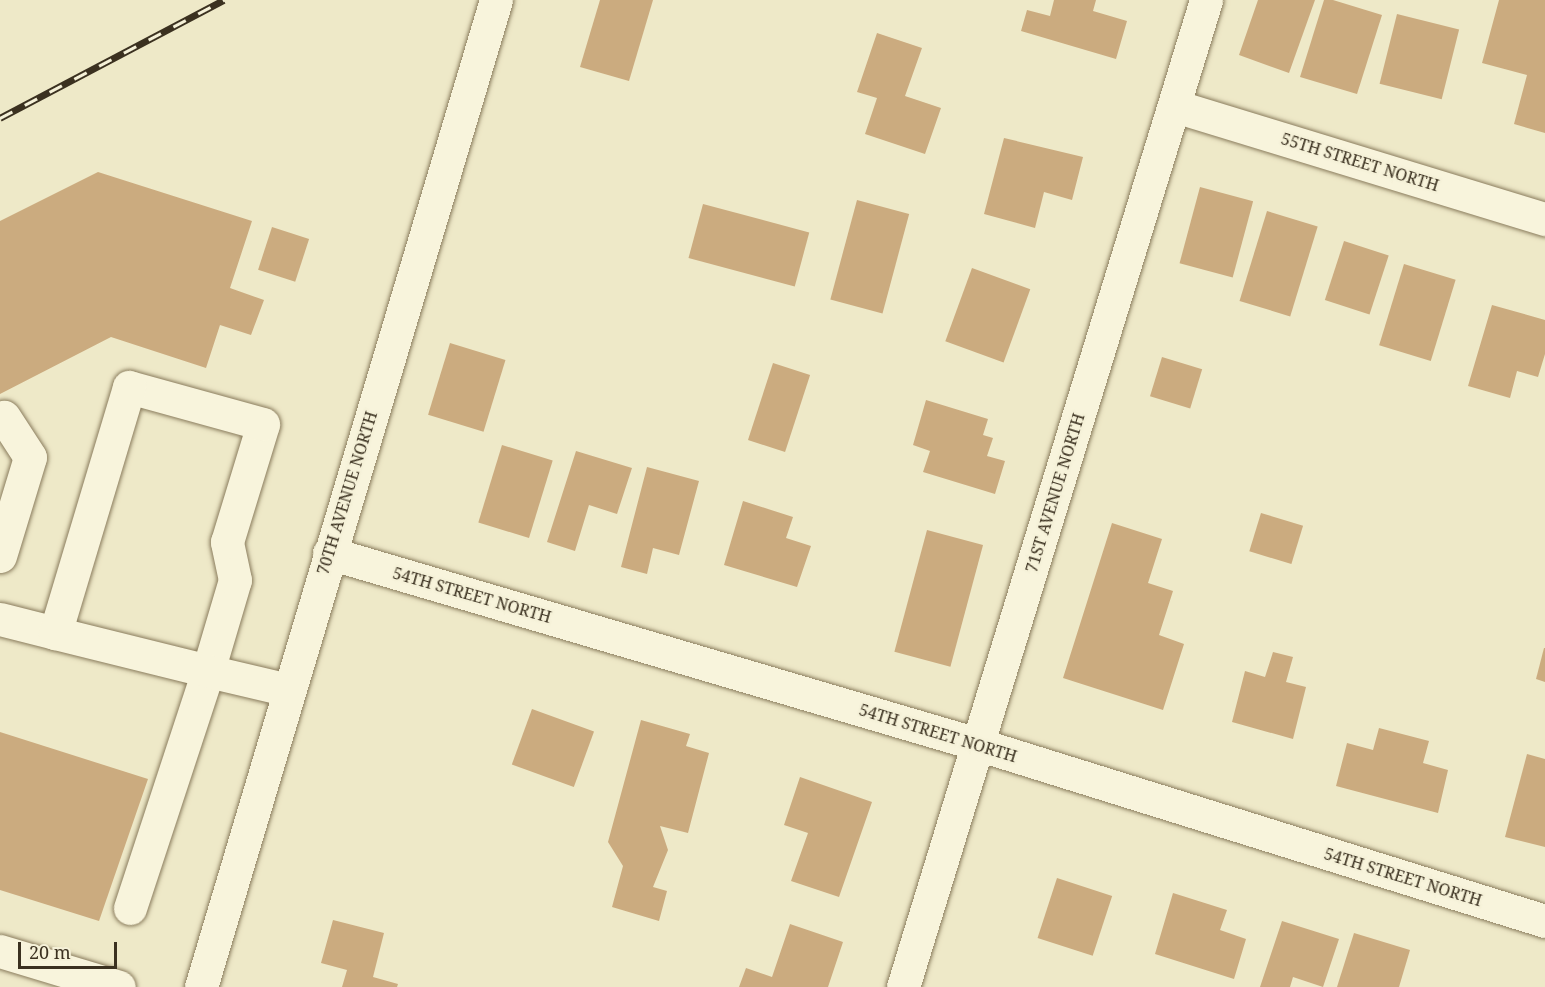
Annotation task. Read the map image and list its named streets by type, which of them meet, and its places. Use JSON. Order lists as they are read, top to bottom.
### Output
{
  "streets": {
    "street": [
      "55TH STREET NORTH",
      "70TH AVENUE NORTH",
      "71ST AVENUE NORTH",
      "54TH STREET NORTH"
    ]
  },
  "crossings": [
    ["55TH STREET NORTH", "71ST AVENUE NORTH"],
    ["70TH AVENUE NORTH", "54TH STREET NORTH"],
    ["71ST AVENUE NORTH", "54TH STREET NORTH"]
  ],
  "scale_bar": "20 m"
}
